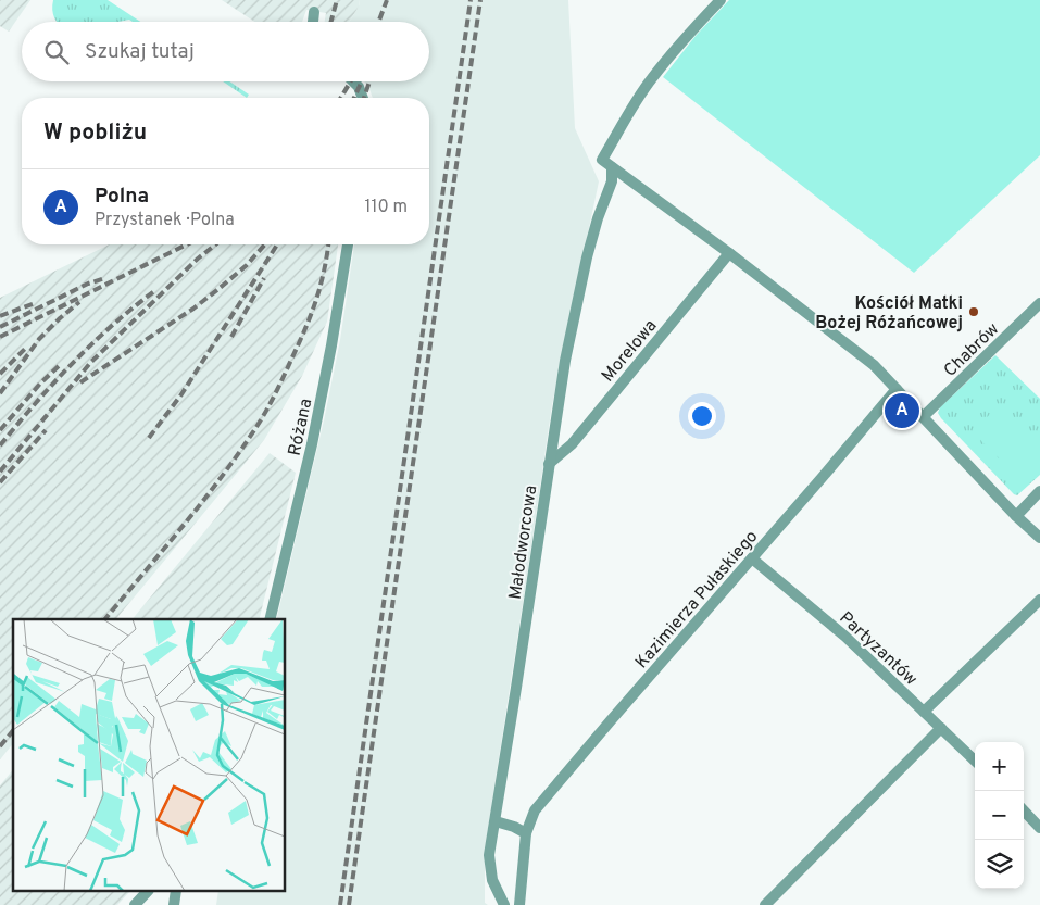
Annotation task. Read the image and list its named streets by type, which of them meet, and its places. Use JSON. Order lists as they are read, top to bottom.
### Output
{
  "streets": {
    "street": [
      "Chabrów",
      "Morelowa",
      "Różana",
      "Małodworcowa",
      "Kazimierza Pułaskiego",
      "Partyzantów"
    ]
  },
  "crossings": [
    ["Morelowa", "Małodworcowa"],
    ["Kazimierza Pułaskiego", "Partyzantów"]
  ],
  "places": ["Kościół Matki Bożej Różańcowej"],
  "page": {
    "search": "Szukaj tutaj",
    "heading": "W pobliżu",
    "list": [
      {
        "mark": "A",
        "name": "Polna",
        "note": "Przystanek · Polna",
        "value": "110 m"
      }
    ],
    "pins": "A",
    "map_buttons": ["+", "−"]
  }
}
